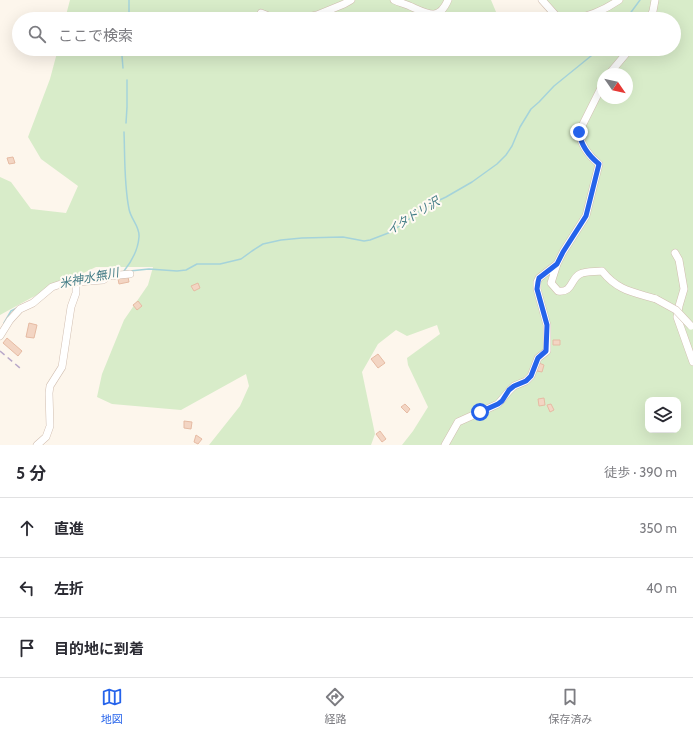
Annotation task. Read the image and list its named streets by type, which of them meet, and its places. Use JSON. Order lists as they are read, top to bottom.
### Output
{
  "water": ["イタドリ沢", "米神水無川"],
  "north": "bottom right",
  "page": {
    "search": "ここで検索",
    "heading": ["5 分", "徒歩 · 390 m"],
    "list": [
      ["直進", "350 m"],
      ["左折", "40 m"],
      "目的地に到着"
    ],
    "nav": ["地図", "経路", "保存済み"]
  }
}
